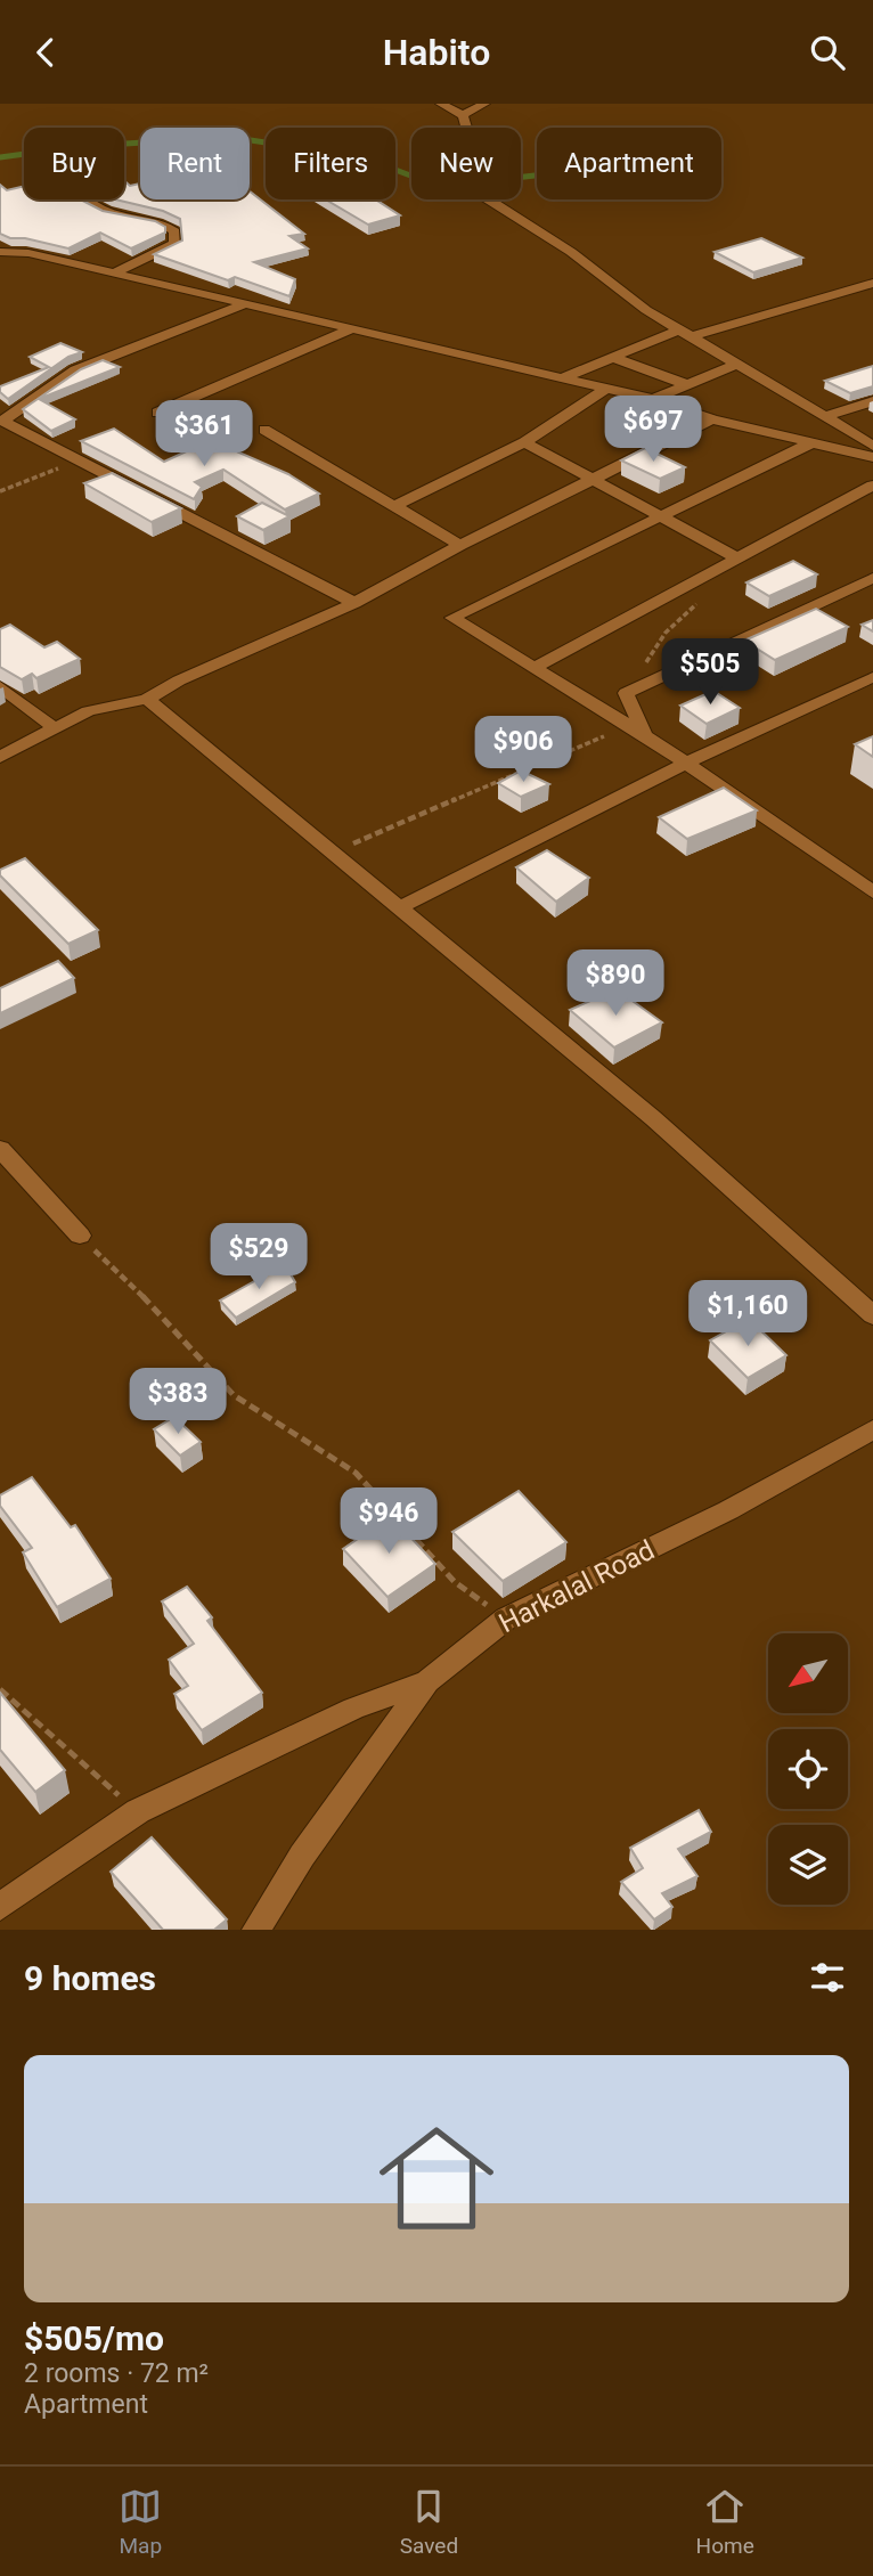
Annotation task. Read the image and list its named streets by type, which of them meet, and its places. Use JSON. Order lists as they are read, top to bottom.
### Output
{
  "streets": {
    "street": ["Harkalal Road"]
  },
  "north": "bottom left",
  "page": {
    "header": "Habito",
    "chip": [
      "Buy",
      "Rent",
      "Filters",
      "New",
      "Apartment"
    ],
    "price": [
      "$697",
      "$361",
      "$505",
      "$906",
      "$890",
      "$529",
      "$1,160",
      "$383",
      "$946"
    ],
    "heading": "9 homes",
    "list": [
      {
        "name": "$505/mo",
        "note": "2 rooms · 72 m² · Apartment"
      }
    ],
    "tabs": ["Map", "Saved", "Home"]
  }
}
